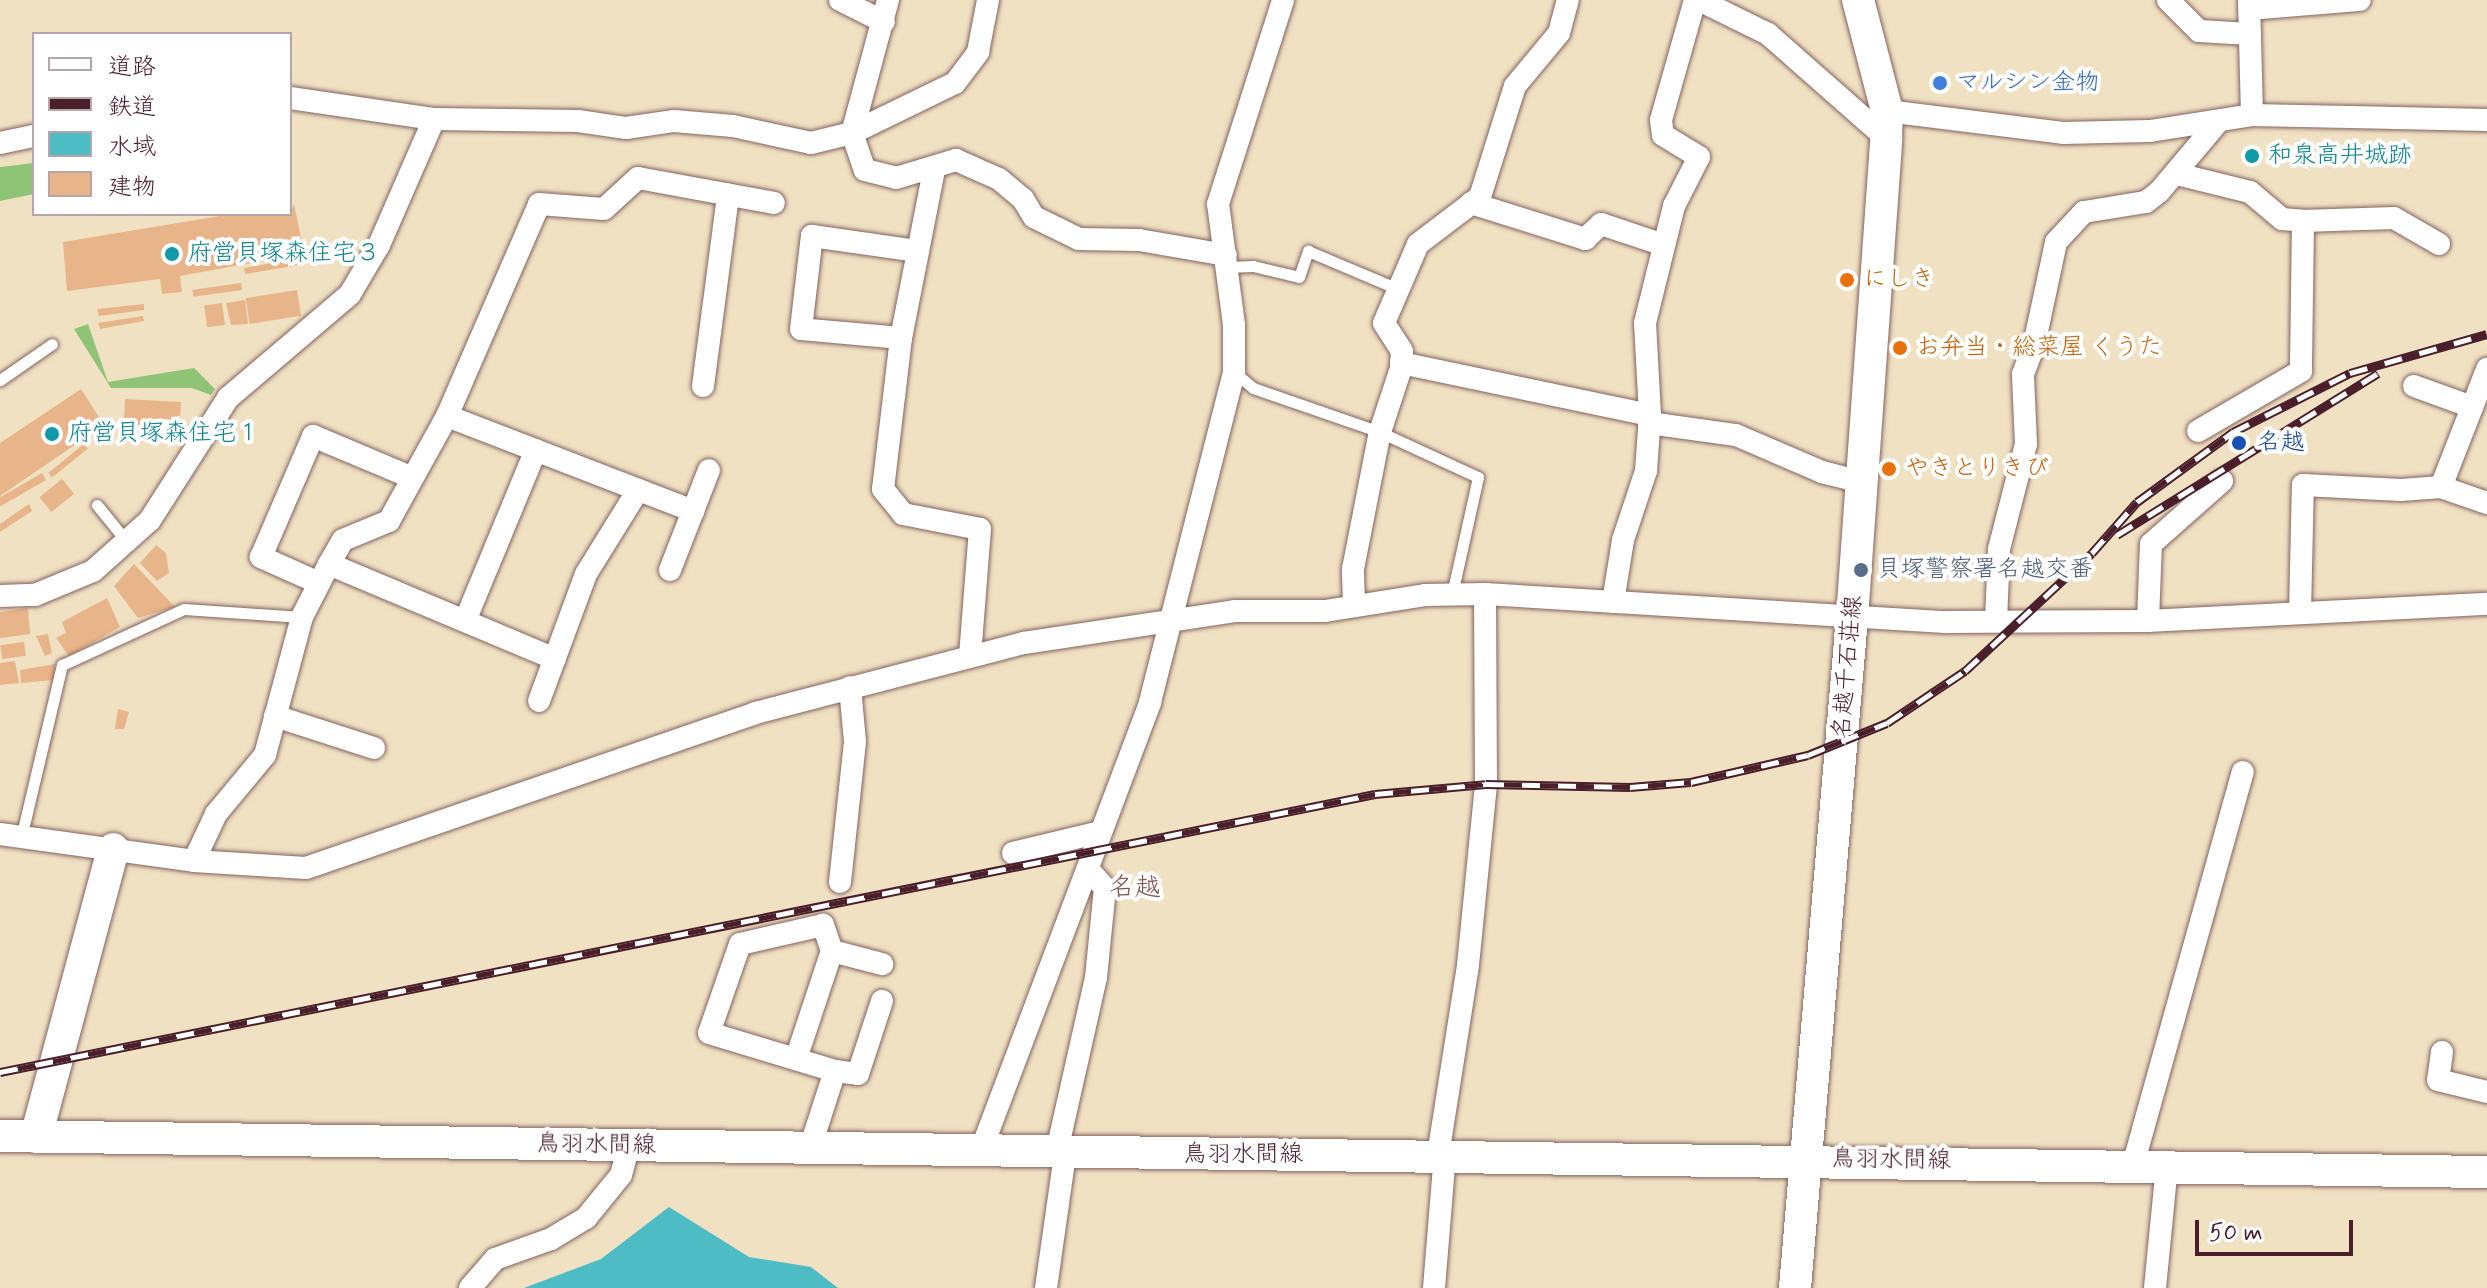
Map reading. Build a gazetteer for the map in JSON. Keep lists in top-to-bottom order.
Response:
{
  "streets": {
    "street": ["名越千石荘線", "鳥羽水間線"]
  },
  "crossings": [
    ["名越千石荘線", "鳥羽水間線"]
  ],
  "districts": ["名越"],
  "places": [
    "マルシン金物",
    "和泉高井城跡",
    "府営貝塚森住宅３",
    "にしき",
    "お弁当・総菜屋 くうた",
    "府営貝塚森住宅１",
    "名越",
    "やきとりきび",
    "貝塚警察署名越交番"
  ],
  "legend": [
    "道路",
    "鉄道",
    "水域",
    "建物"
  ],
  "scale_bar": "50 m"
}
